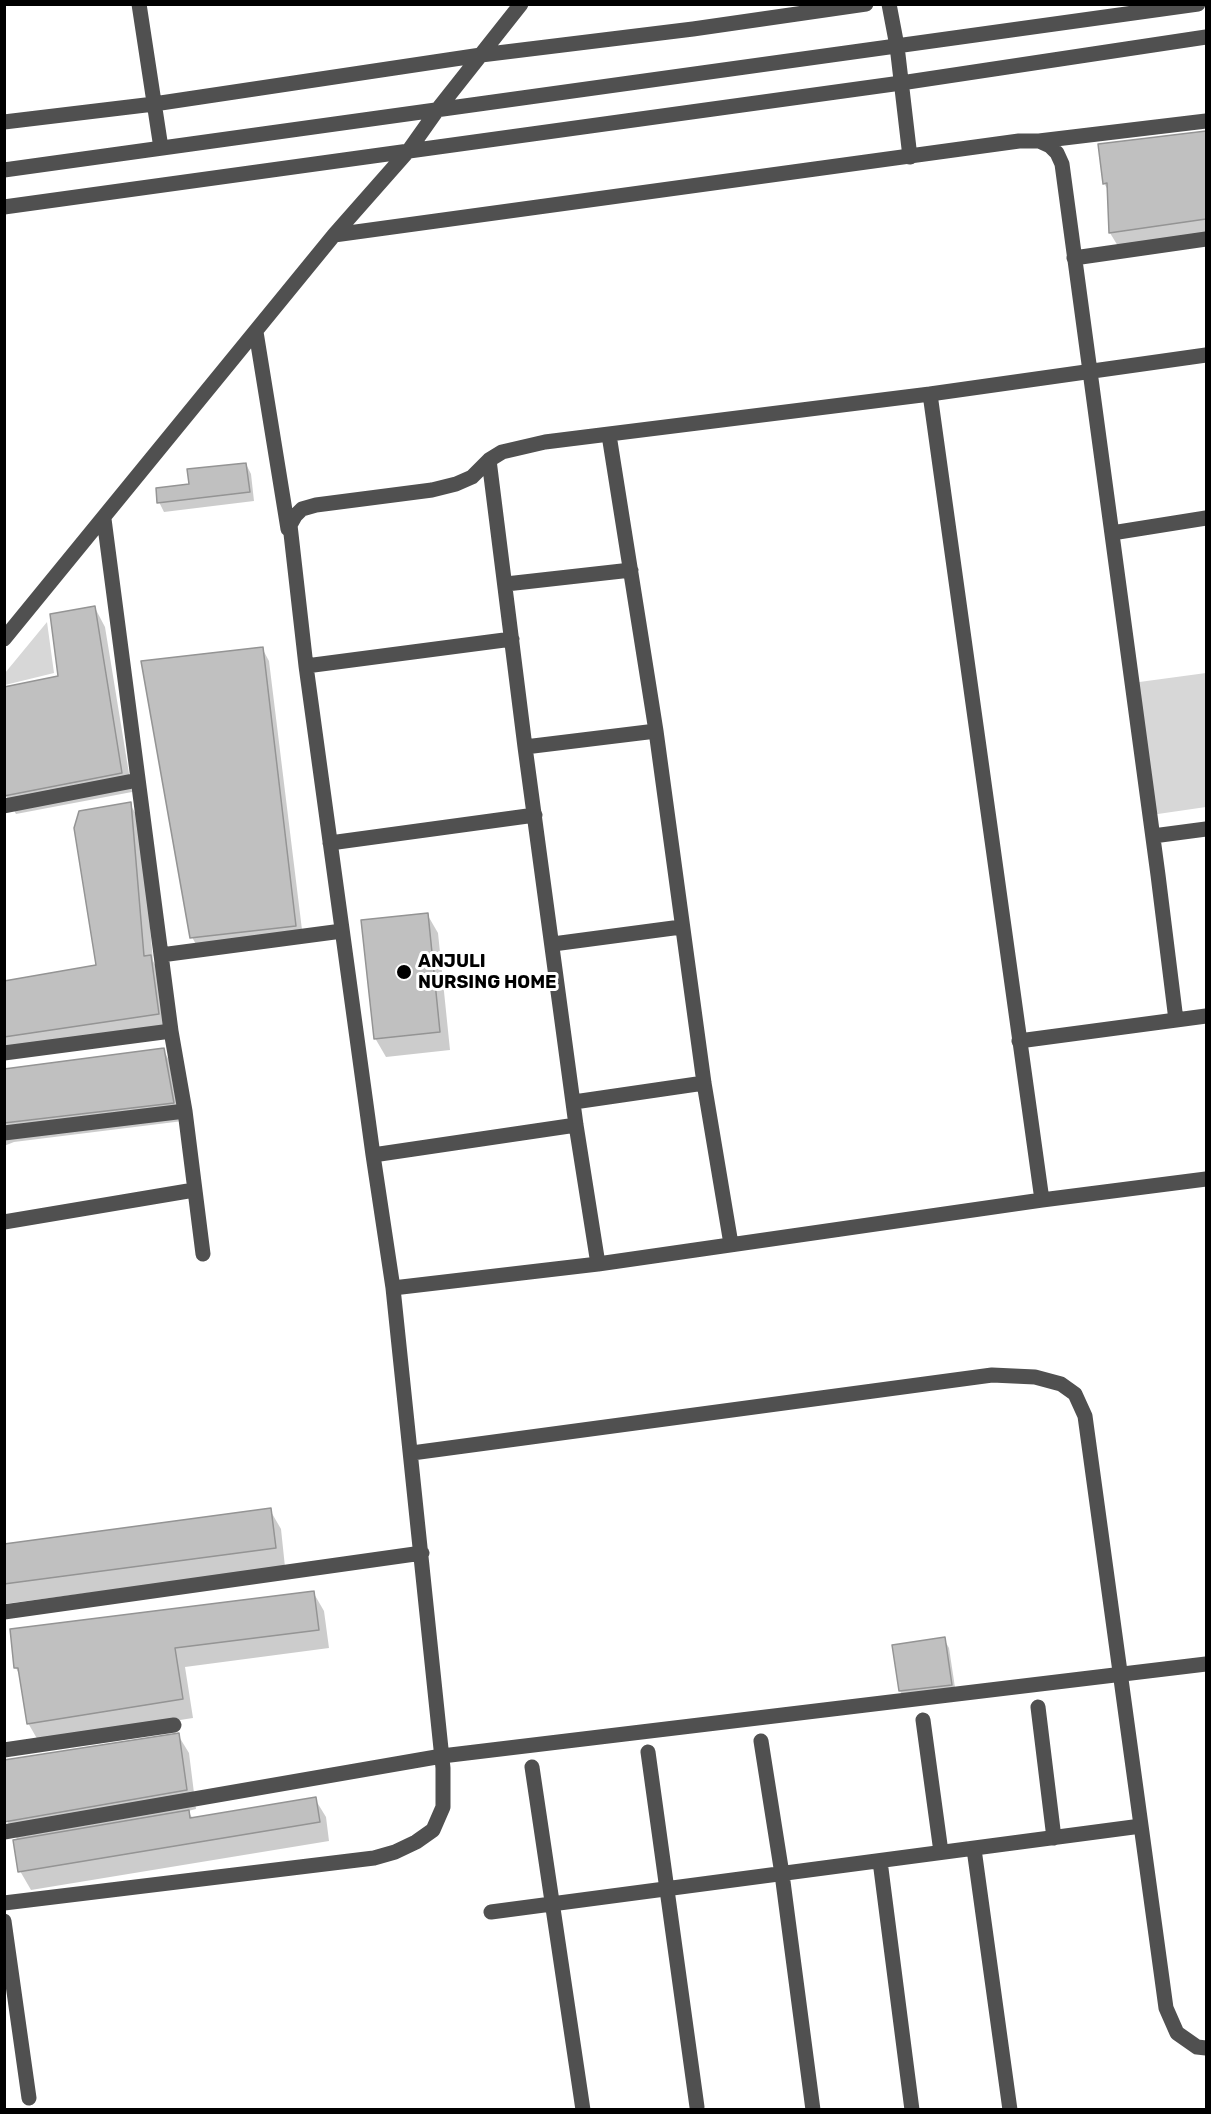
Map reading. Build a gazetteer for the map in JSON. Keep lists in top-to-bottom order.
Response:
{
  "places": ["ANJULI NURSING HOME"]
}
